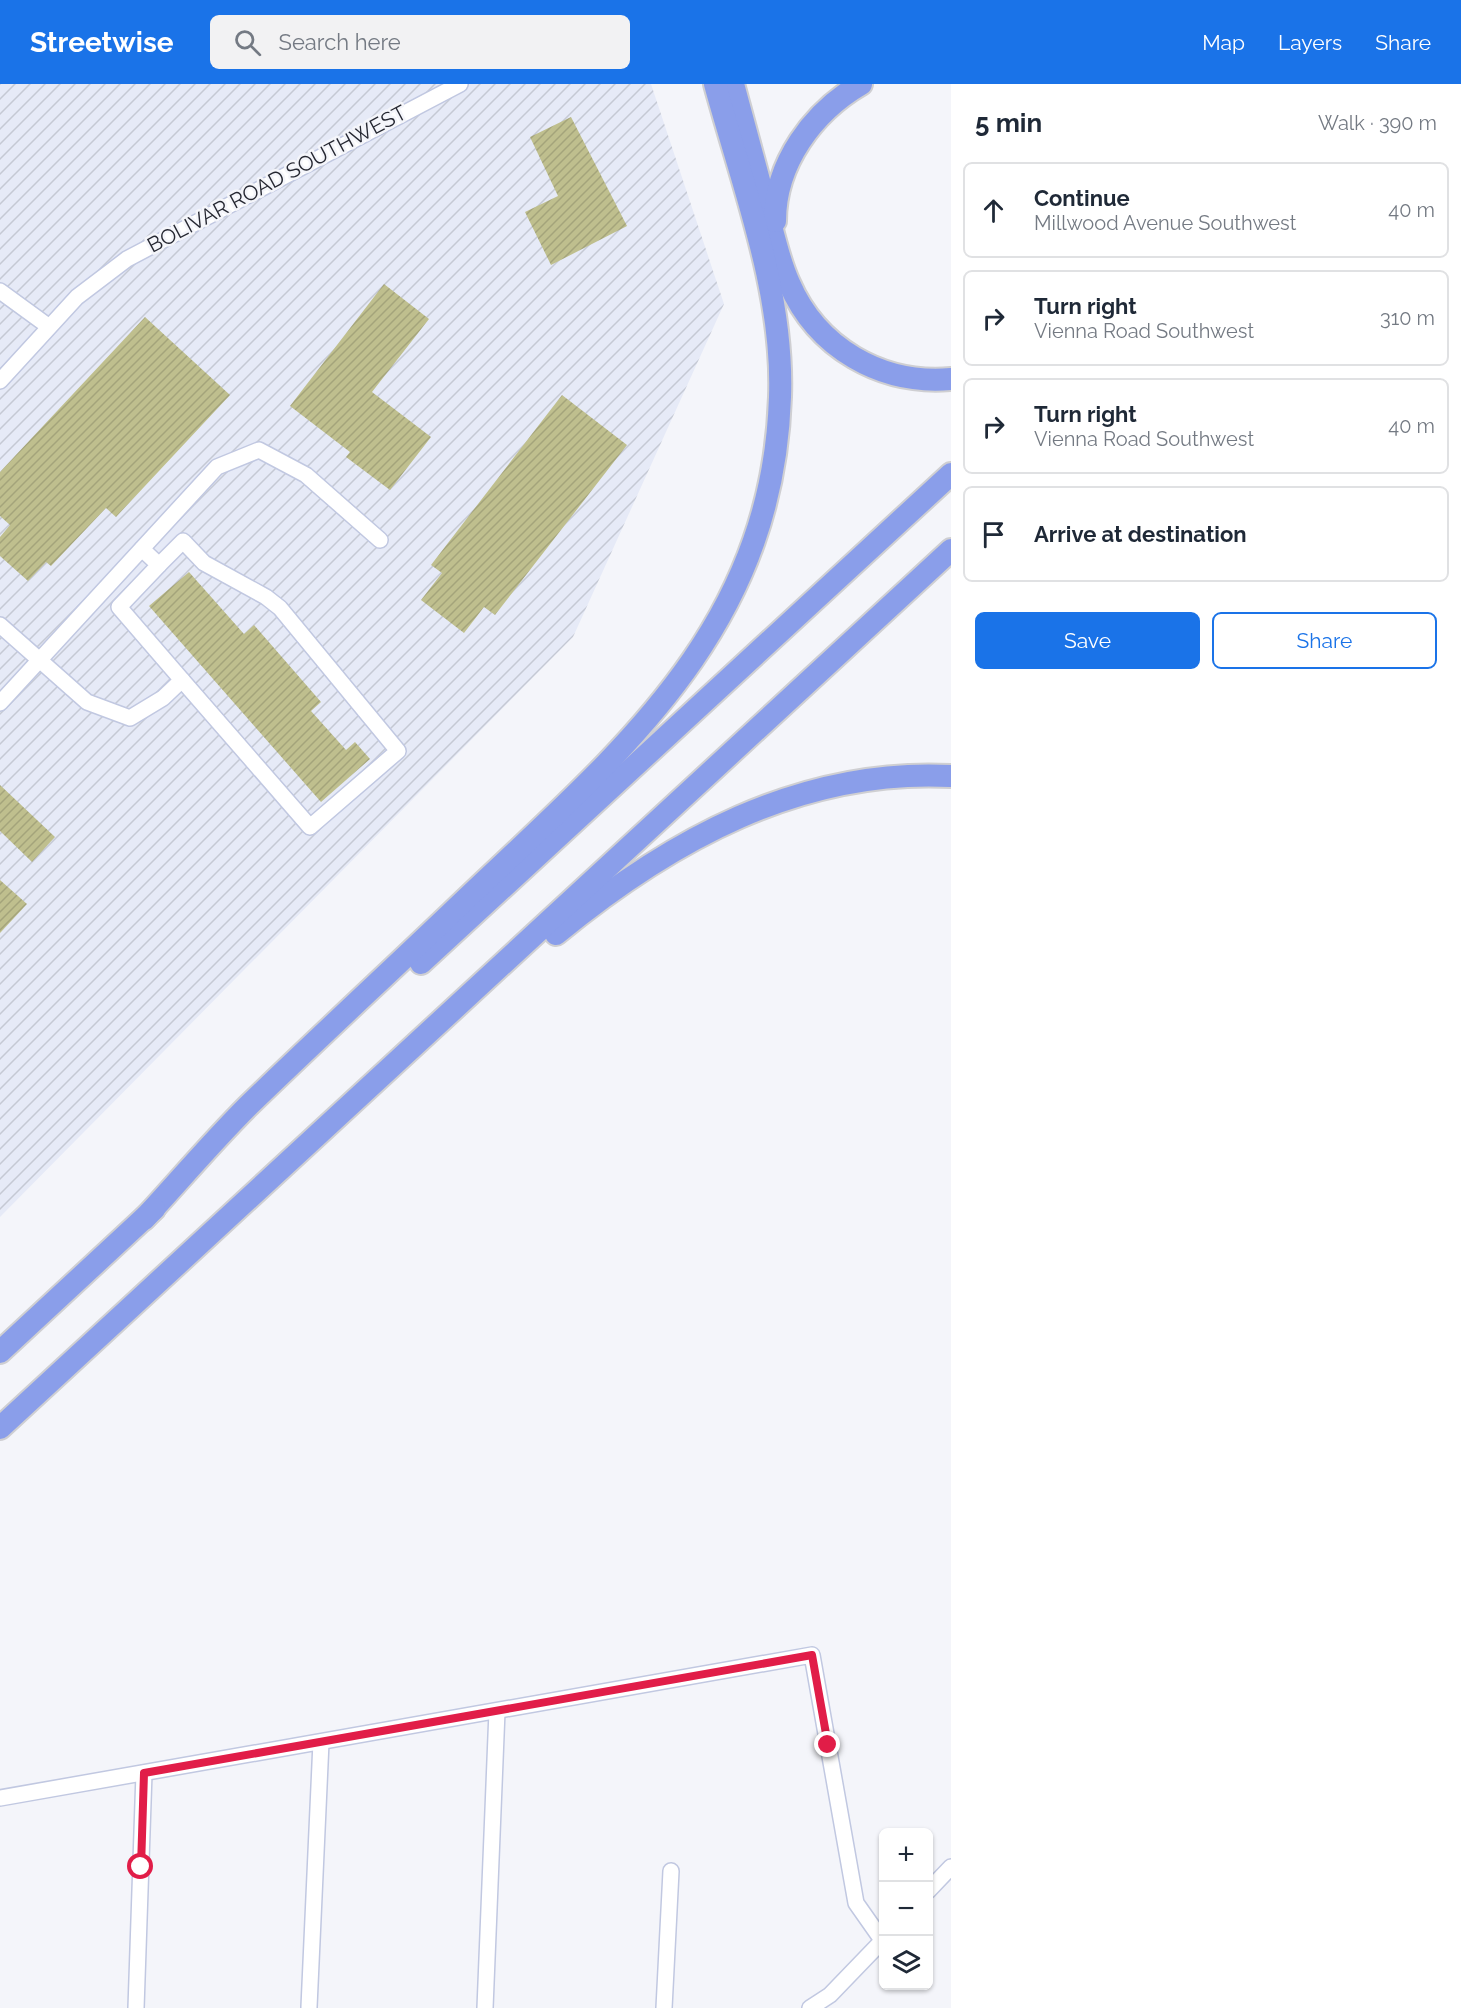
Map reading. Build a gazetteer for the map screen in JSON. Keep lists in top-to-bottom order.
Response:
{
  "streets": {
    "street": ["BOLIVAR ROAD SOUTHWEST"]
  },
  "page": {
    "header": "Streetwise",
    "search": "Search here",
    "nav": ["Map", "Layers", "Share"],
    "heading": ["5 min", "Walk · 390 m"],
    "list": [
      ["Continue", "Millwood Avenue Southwest", "40 m"],
      ["Turn right", "Vienna Road Southwest", "310 m"],
      ["Turn right", "Vienna Road Southwest", "40 m"],
      "Arrive at destination"
    ],
    "buttons": ["Save", "Share"],
    "map_buttons": ["+", "−"]
  }
}
